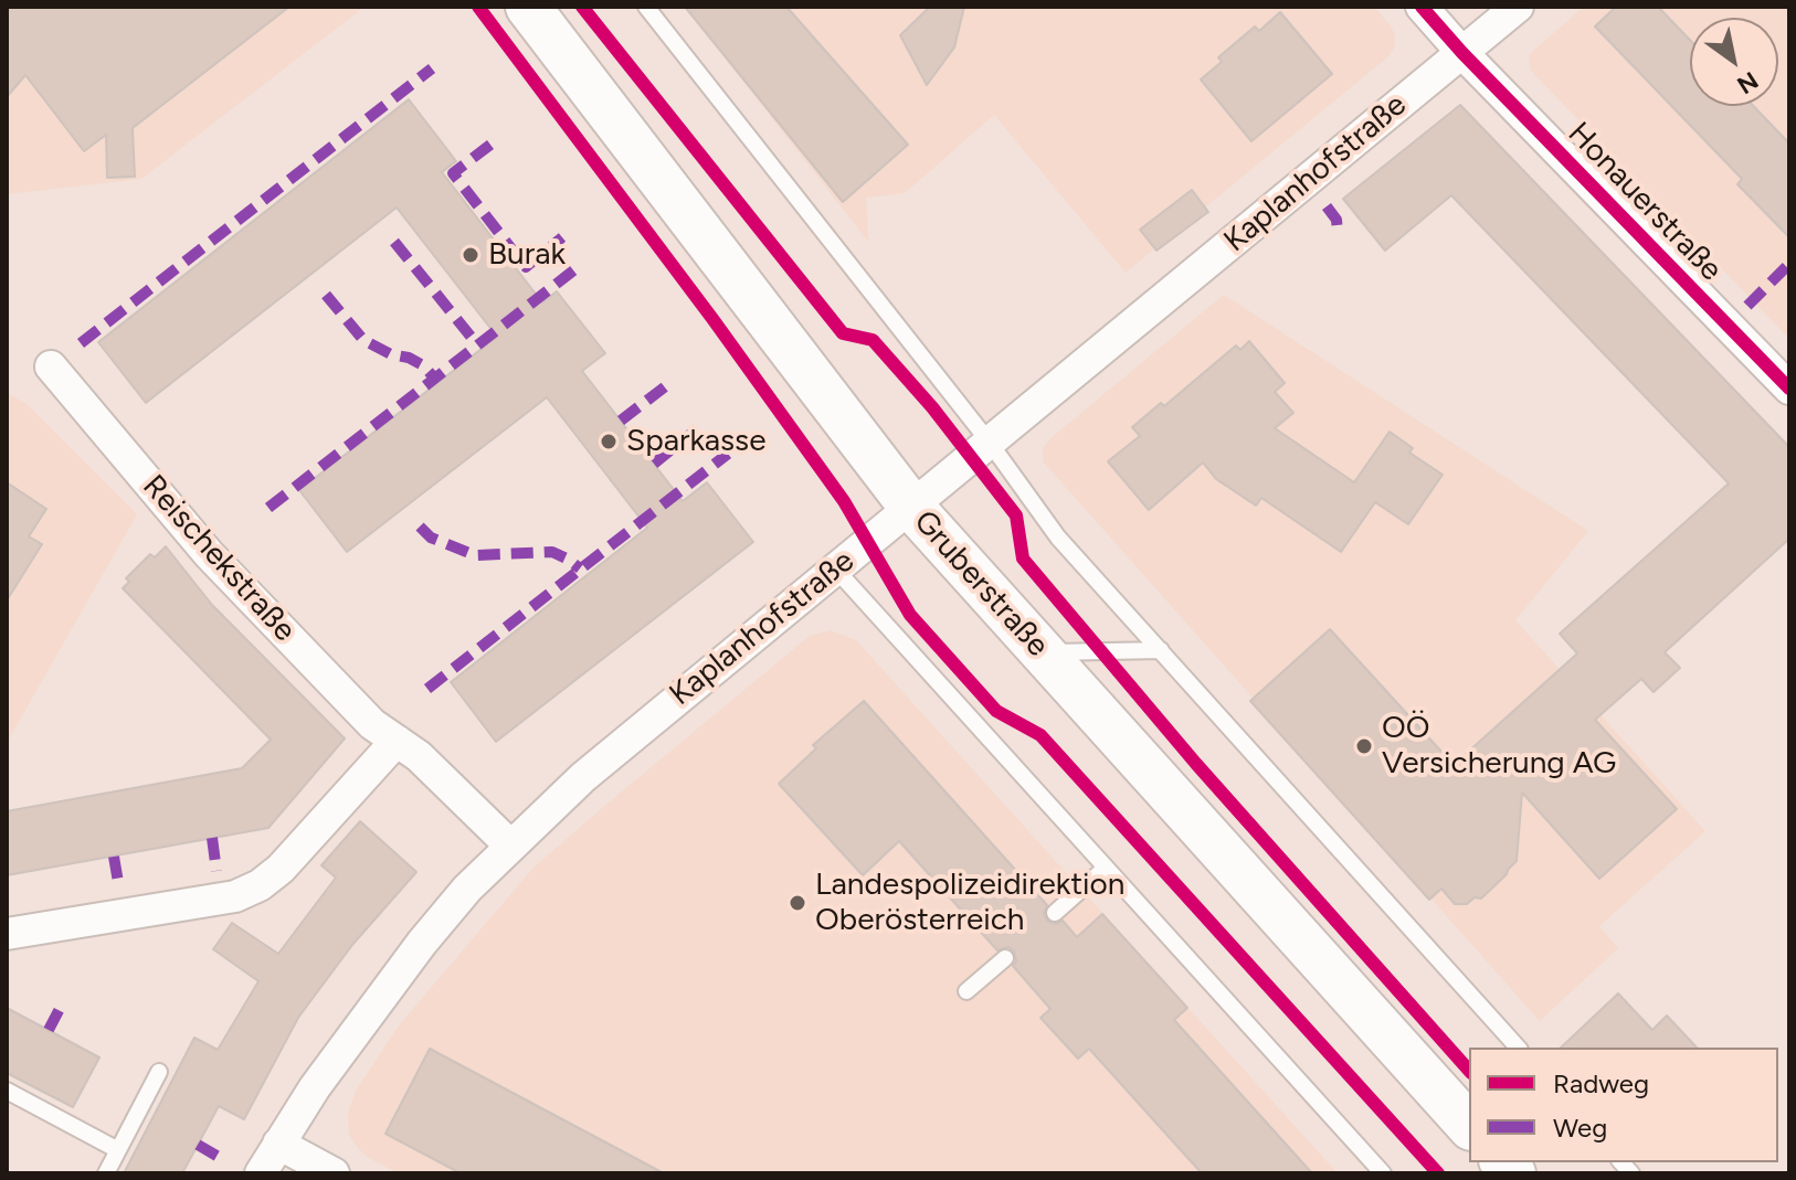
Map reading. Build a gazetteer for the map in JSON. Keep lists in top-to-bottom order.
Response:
{
  "streets": {
    "main road": ["Gruberstraße"],
    "street": ["Kaplanhofstraße", "Honauerstraße", "Reischekstraße"]
  },
  "crossings": [
    ["Kaplanhofstraße", "Honauerstraße"],
    ["Kaplanhofstraße", "Reischekstraße"],
    ["Kaplanhofstraße", "Gruberstraße"]
  ],
  "places": [
    "Burak",
    "Sparkasse",
    "OÖ Versicherung AG",
    "Landespolizeidirektion Oberösterreich"
  ],
  "legend": ["Radweg", "Weg"],
  "north": "bottom right"
}
